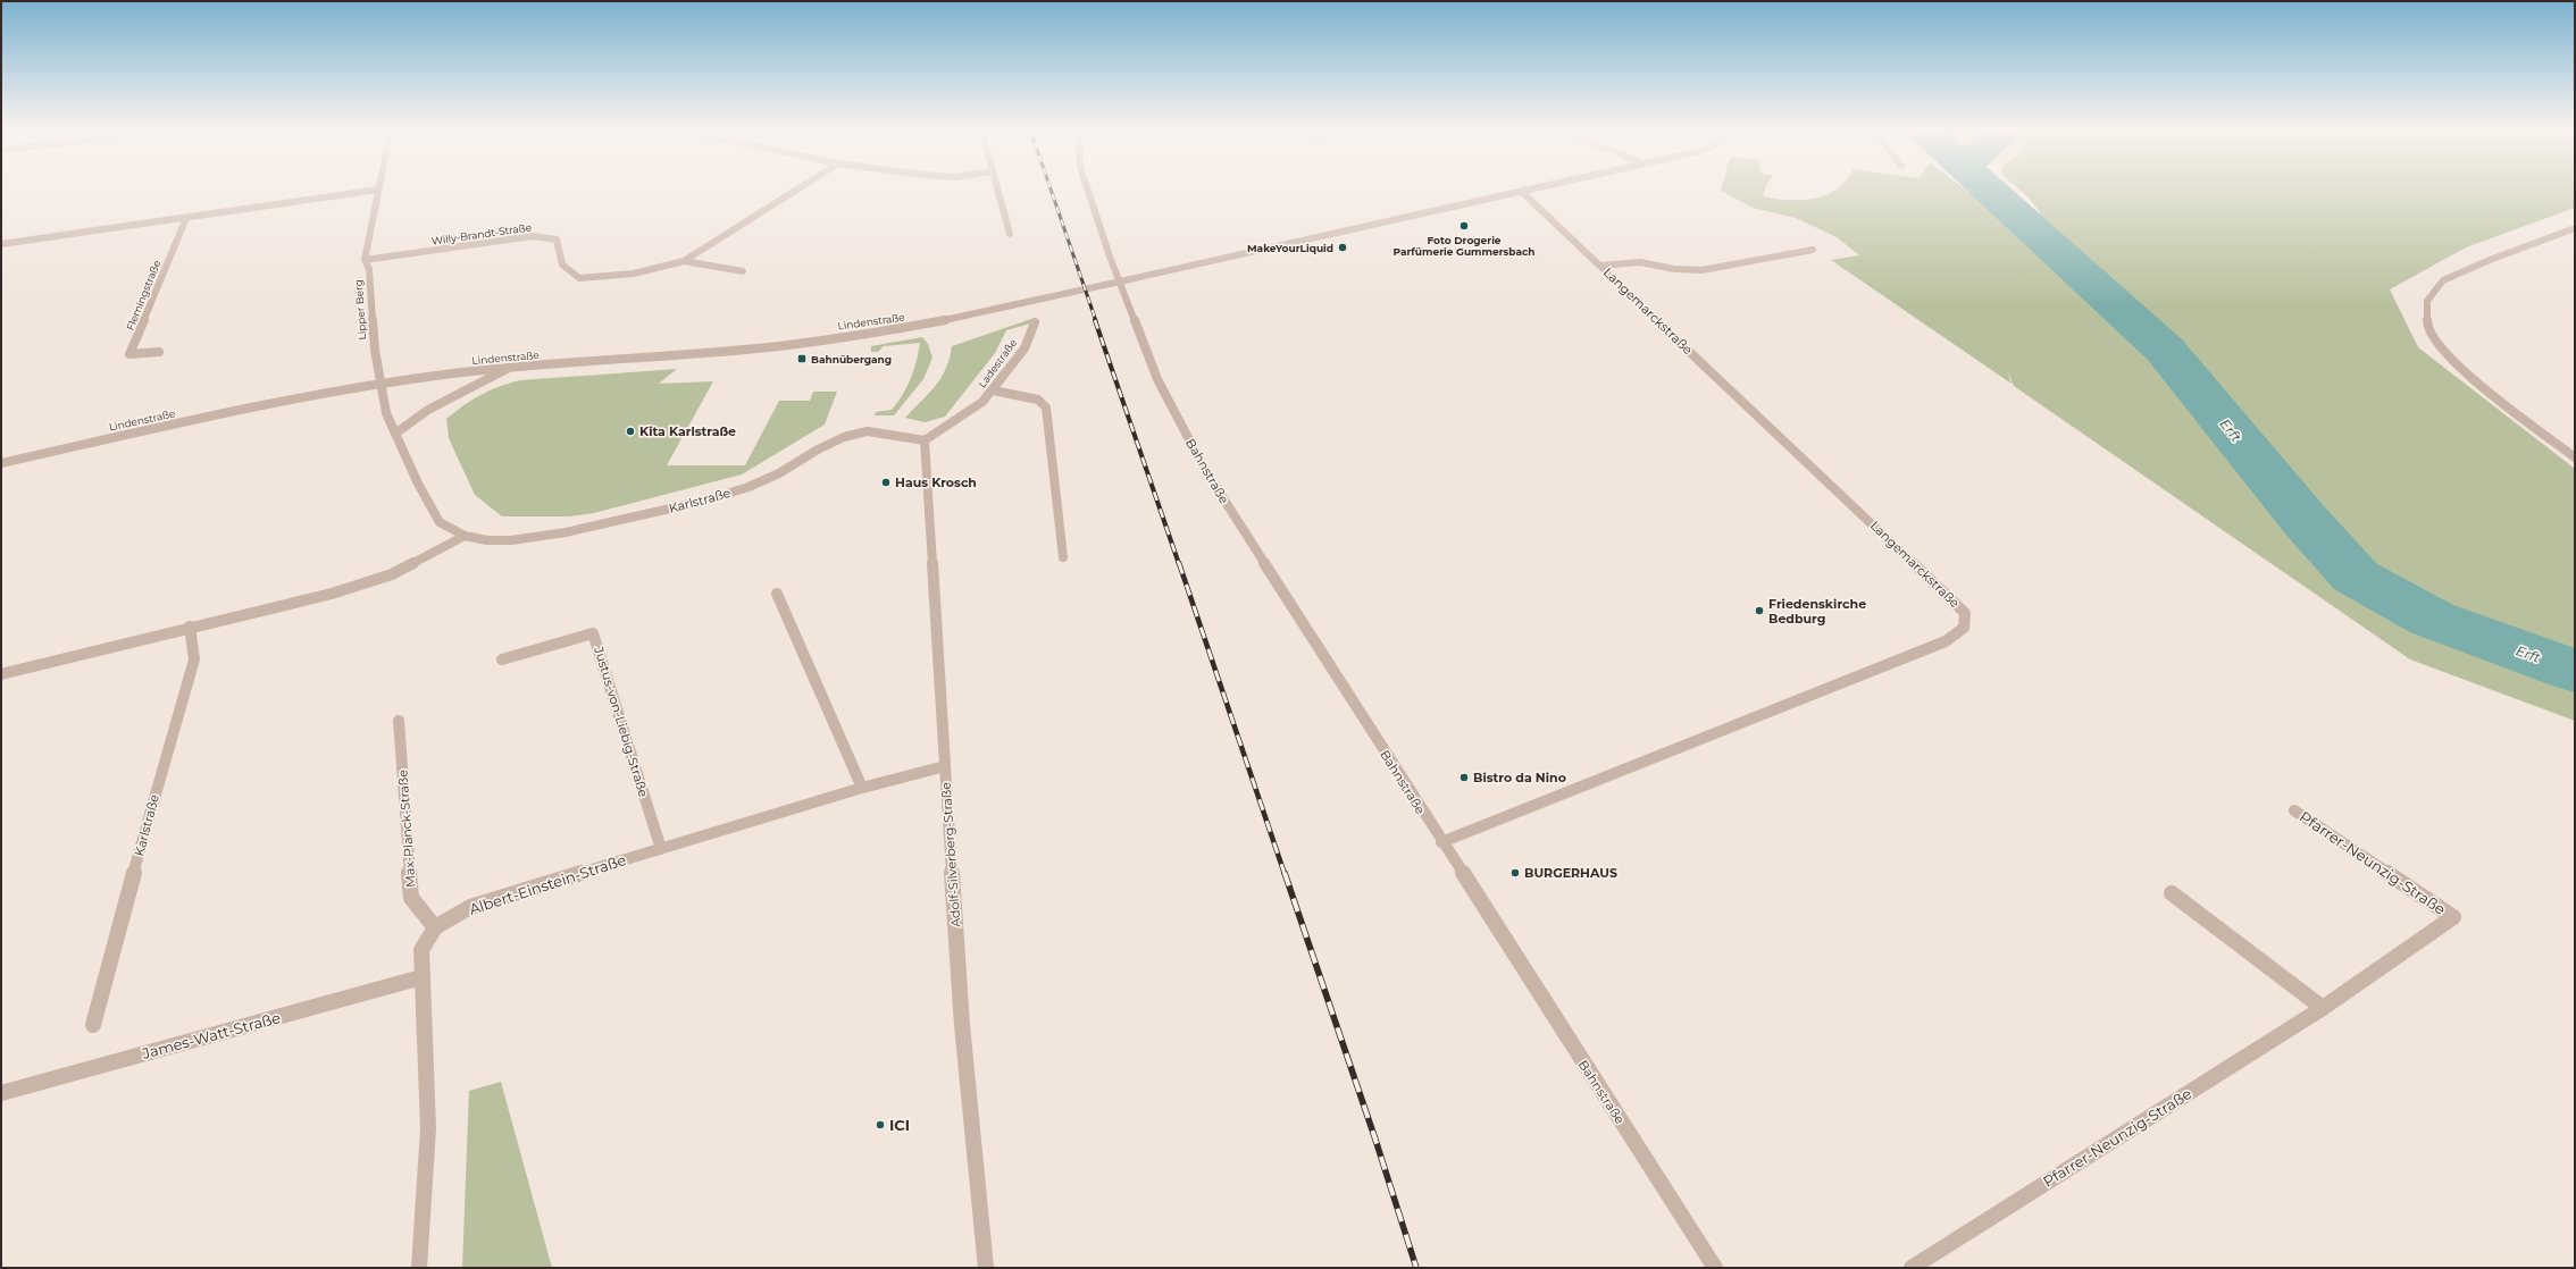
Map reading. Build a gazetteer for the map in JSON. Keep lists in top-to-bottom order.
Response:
{
  "streets": {
    "street": [
      "Willy-Brandt-Straße",
      "Flemingstraße",
      "Lipper Berg",
      "Langemarckstraße",
      "Lindenstraße",
      "Ladestraße",
      "Bahnstraße",
      "Karlstraße",
      "Justus-von-Liebig-Straße",
      "Max-Planck-Straße",
      "Adolf-Silverberg-Straße",
      "Pfarrer-Neunzig-Straße",
      "Albert-Einstein-Straße",
      "James-Watt-Straße"
    ]
  },
  "crossings": [
    ["Willy-Brandt-Straße", "Lipper Berg"],
    ["Lipper Berg", "Lindenstraße"],
    ["Lipper Berg", "Karlstraße"],
    ["Langemarckstraße", "Lindenstraße"],
    ["Langemarckstraße", "Bahnstraße"],
    ["Lindenstraße", "Bahnstraße"],
    ["Lindenstraße", "Karlstraße"],
    ["Ladestraße", "Karlstraße"],
    ["Ladestraße", "Adolf-Silverberg-Straße"],
    ["Karlstraße", "Adolf-Silverberg-Straße"],
    ["Justus-von-Liebig-Straße", "Albert-Einstein-Straße"],
    ["Max-Planck-Straße", "Albert-Einstein-Straße"],
    ["Adolf-Silverberg-Straße", "Albert-Einstein-Straße"],
    ["Albert-Einstein-Straße", "James-Watt-Straße"]
  ],
  "water": ["Erft"],
  "places": {
    "other": [
      "Foto Drogerie Parfümerie Gummersbach",
      "MakeYourLiquid",
      "Kita Karlstraße",
      "Haus Krosch",
      "Friedenskirche Bedburg",
      "Bistro da Nino",
      "BURGERHAUS",
      "ICI"
    ],
    "transit": ["Bahnübergang"]
  }
}
